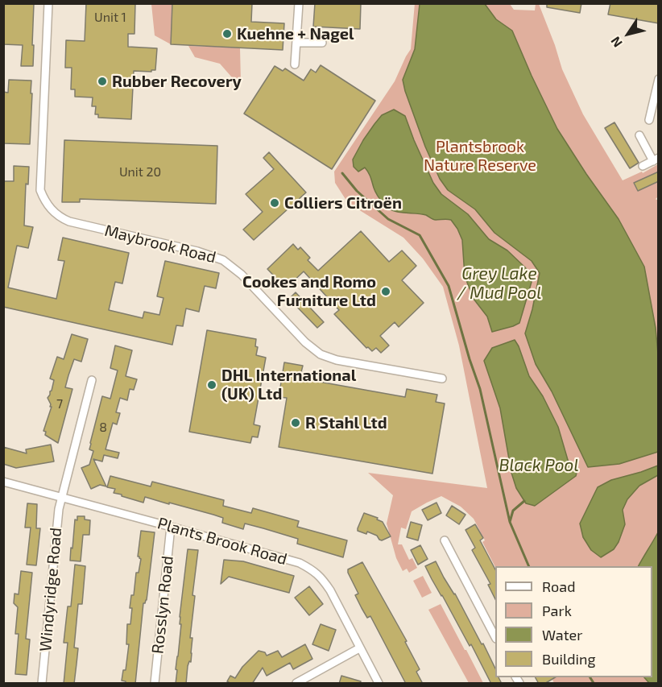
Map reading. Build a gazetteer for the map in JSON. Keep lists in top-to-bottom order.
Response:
{
  "streets": {
    "street": [
      "Maybrook Road",
      "Plants Brook Road",
      "Windyridge Road",
      "Rosslyn Road"
    ]
  },
  "crossings": [
    ["Plants Brook Road", "Windyridge Road"],
    ["Plants Brook Road", "Rosslyn Road"]
  ],
  "water": ["Grey Lake / Mud Pool", "Black Pool"],
  "parks": ["Plantsbrook Nature Reserve"],
  "places": [
    "Kuehne + Nagel",
    "Rubber Recovery",
    "Colliers Citroën",
    "Cookes and Romo Furniture Ltd",
    "DHL International (UK) Ltd",
    "R Stahl Ltd"
  ],
  "house_numbers": [
    "Unit 1",
    "Unit 20",
    "7",
    "8"
  ],
  "legend": [
    "Road",
    "Park",
    "Water",
    "Building"
  ],
  "north": "bottom left"
}
